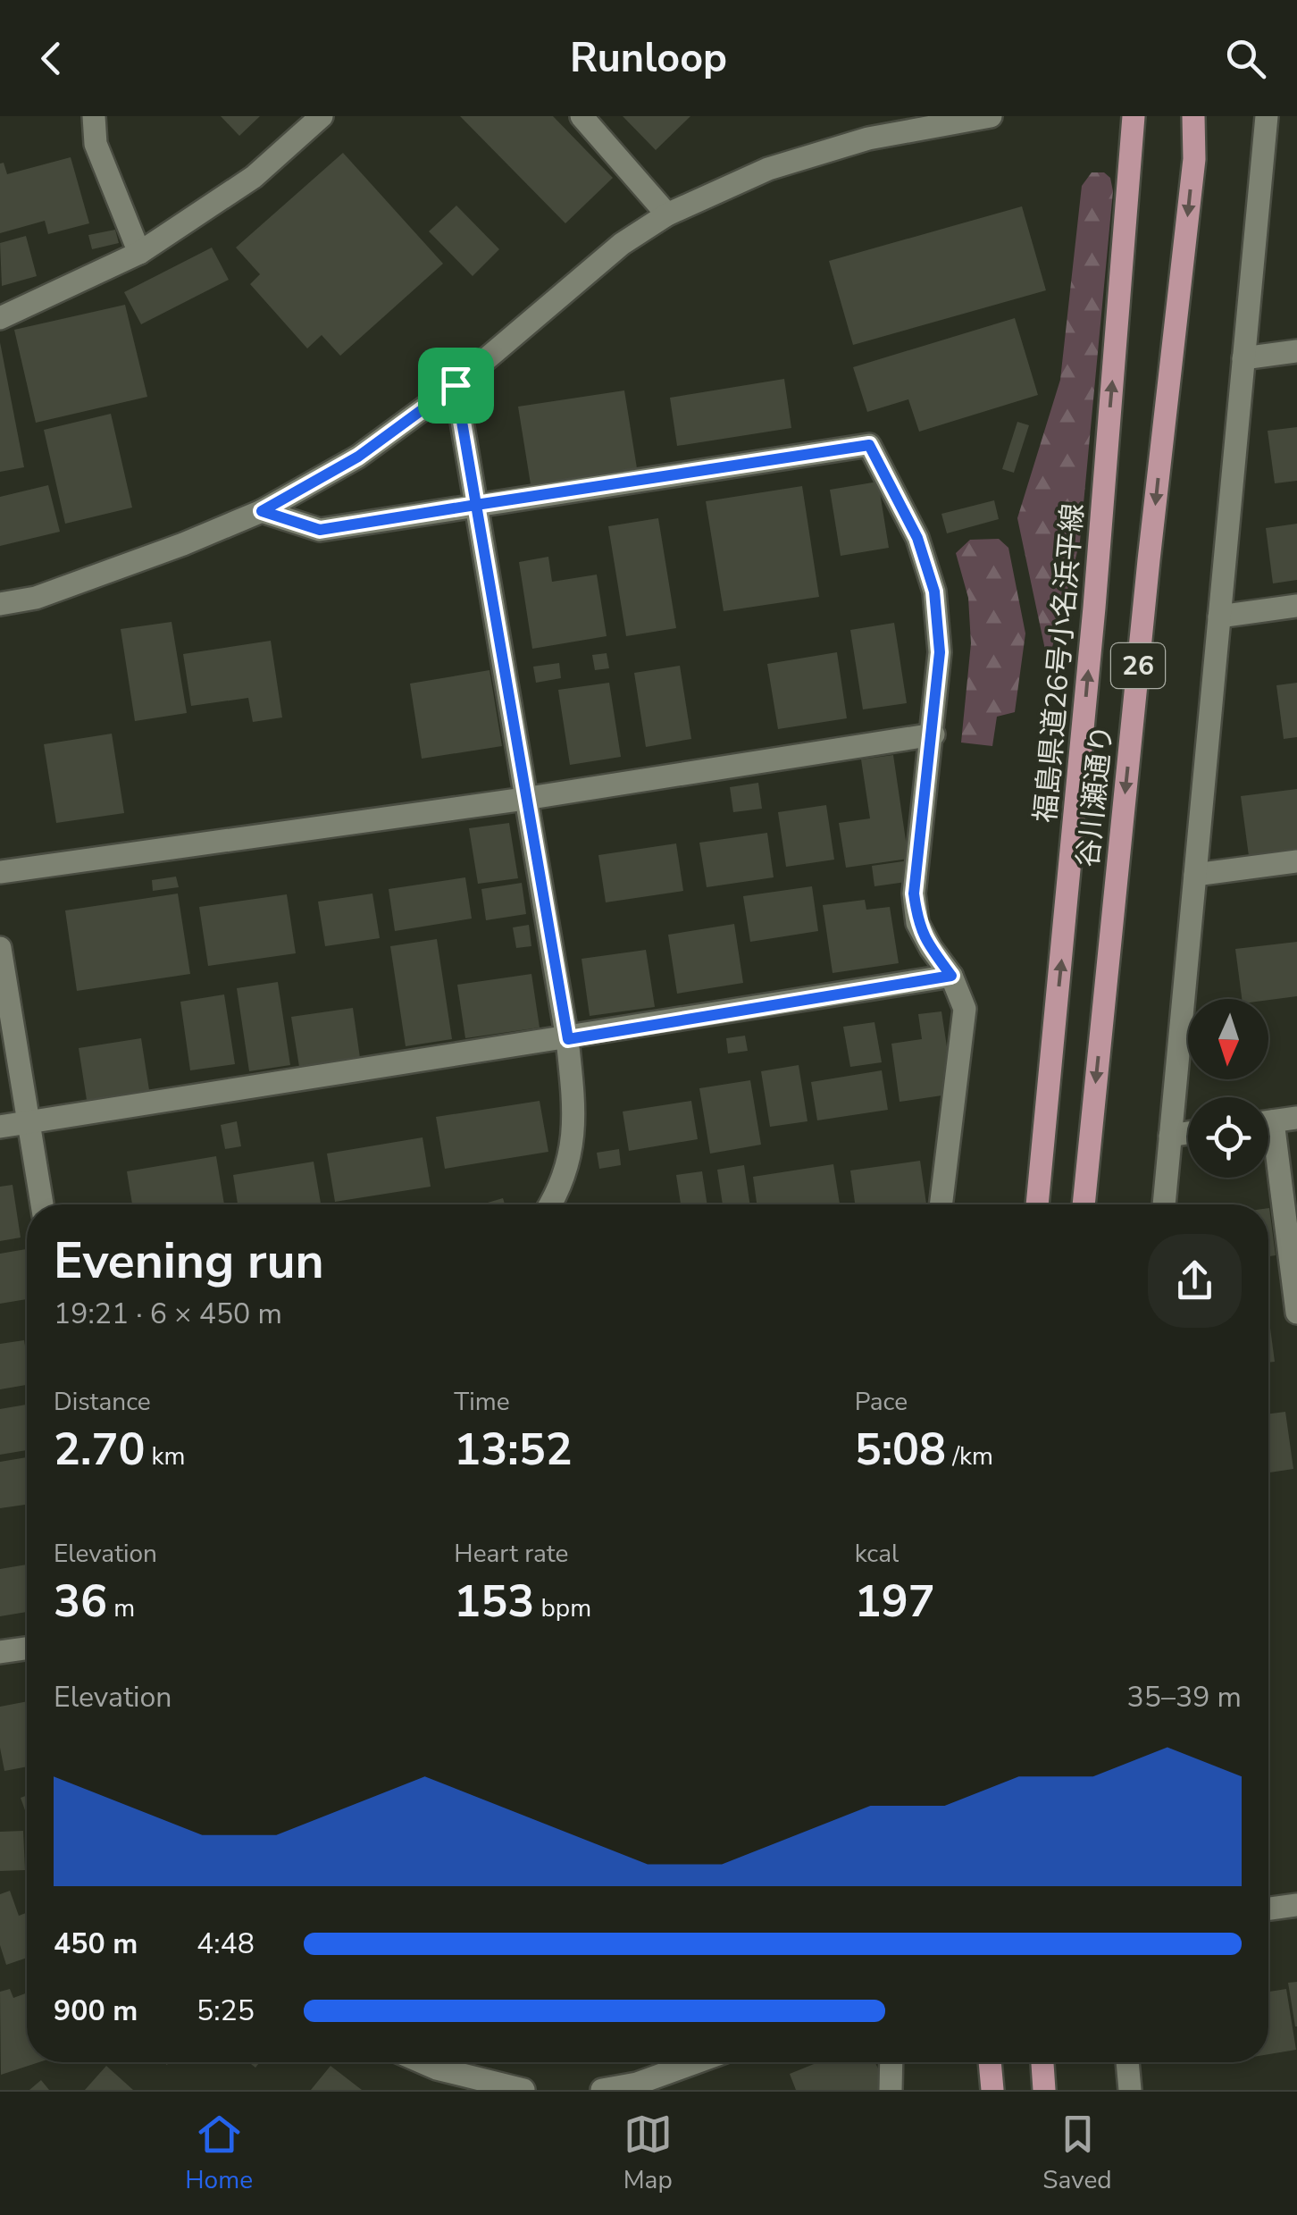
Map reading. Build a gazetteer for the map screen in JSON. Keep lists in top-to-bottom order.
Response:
{
  "streets": {
    "main road": ["福島県道26号小名浜平線", "26", "谷川瀬通り"]
  },
  "one_way": ["福島県道26号小名浜平線", "谷川瀬通り"],
  "north": "bottom",
  "page": {
    "header": "Runloop",
    "heading": ["Evening run", "19:21 · 6 × 450 m"],
    "stats": [
      ["Distance", "2.70 km"],
      ["Time", "13:52"],
      ["Pace", "5:08 /km"],
      ["Elevation", "36 m"],
      ["Heart rate", "153 bpm"],
      ["kcal", "197"]
    ],
    "chart": ["Elevation", "35–39 m"],
    "list": [
      {
        "name": "450 m",
        "note": "4:48"
      },
      {
        "name": "900 m",
        "note": "5:25"
      }
    ],
    "tabs": ["Home", "Map", "Saved"]
  }
}
